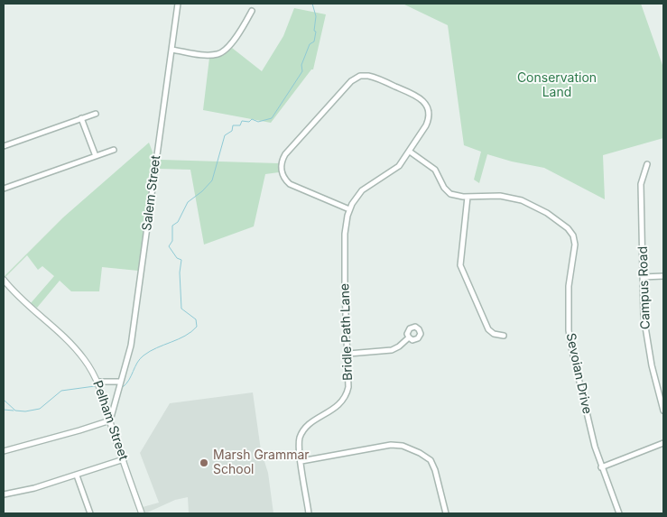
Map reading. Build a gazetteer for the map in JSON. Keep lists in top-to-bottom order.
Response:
{
  "streets": {
    "street": [
      "Salem Street",
      "Campus Road",
      "Bridle Path Lane",
      "Sevoian Drive",
      "Pelham Street"
    ]
  },
  "crossings": [
    ["Salem Street", "Pelham Street"],
    ["Bridle Path Lane", "Sevoian Drive"]
  ],
  "parks": ["Conservation Land"],
  "places": ["Marsh Grammar School"]
}
